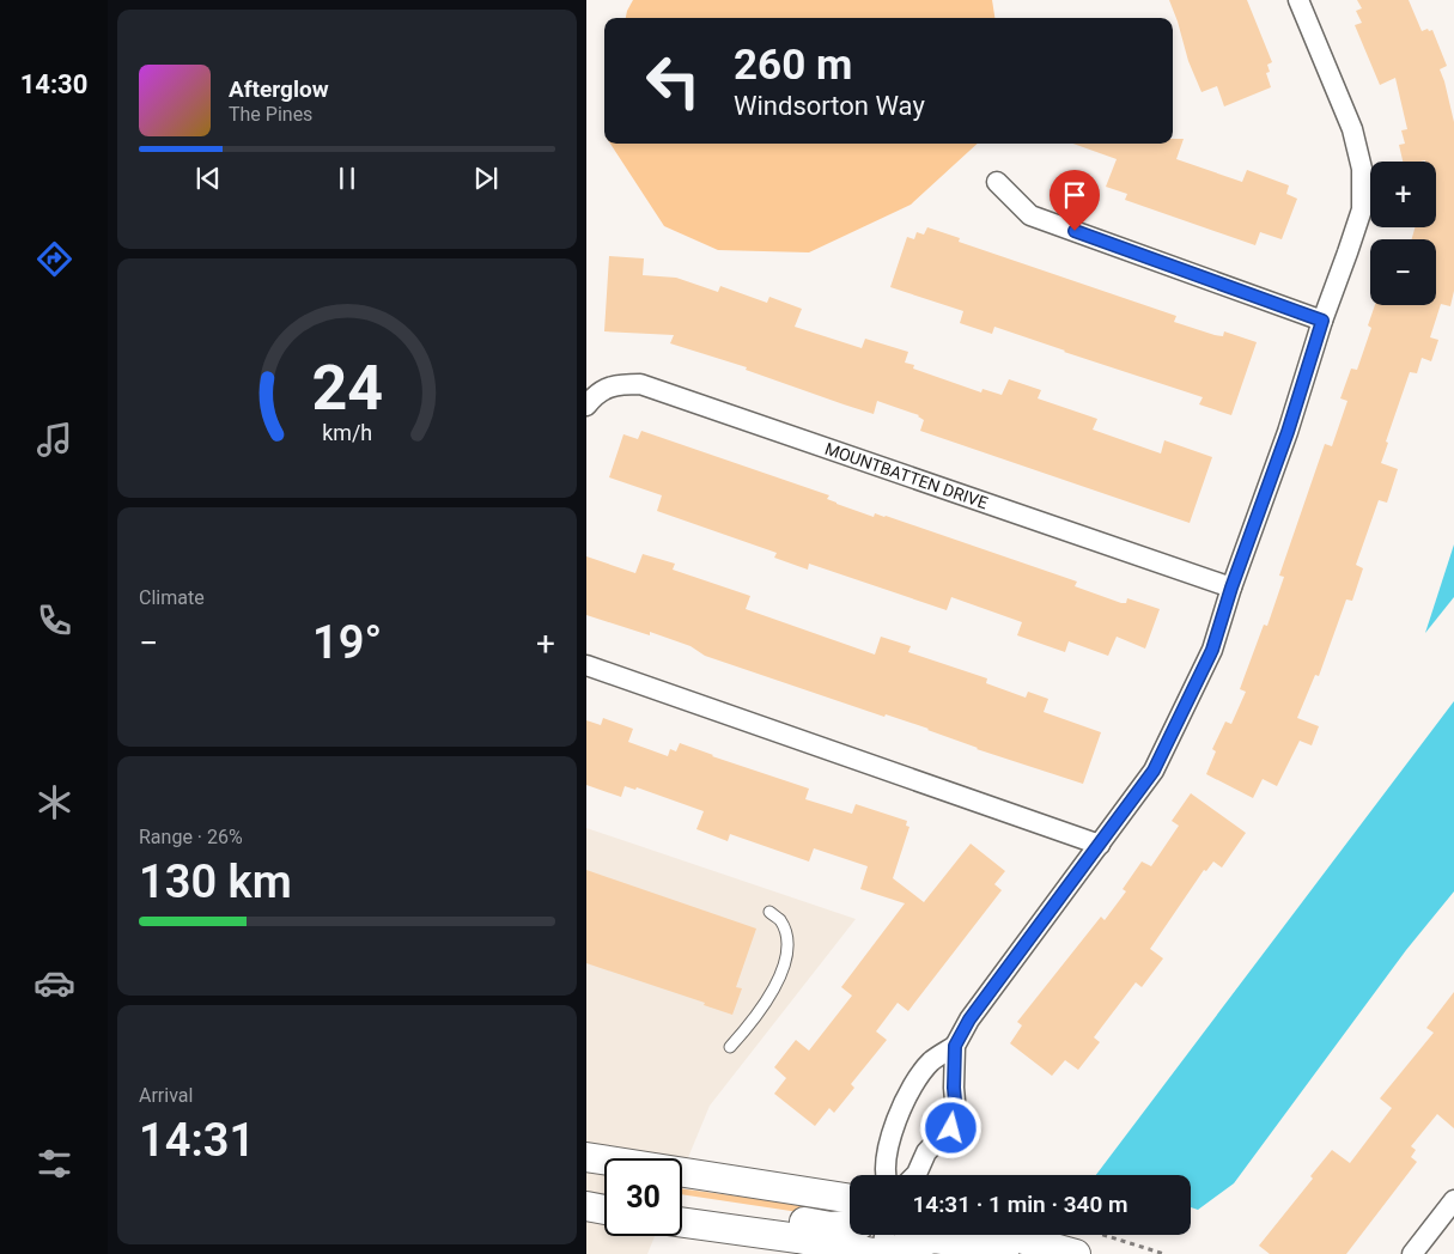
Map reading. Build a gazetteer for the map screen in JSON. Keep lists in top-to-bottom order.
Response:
{
  "streets": {
    "street": ["MOUNTBATTEN DRIVE"]
  },
  "page": {
    "tabs": "14:30",
    "turn": ["260 m", "Windsorton Way"],
    "song": ["Afterglow", "The Pines"],
    "map_buttons": ["+", "−"],
    "tile": [
      "Climate",
      ["Range · 26%", "130 km"],
      ["Arrival", "14:31"]
    ],
    "heat": ["−", "19°", "+"],
    "limit": "30",
    "trip": "14:31 · 1 min · 340 m",
    "gauge": ["24", "km/h"]
  }
}
